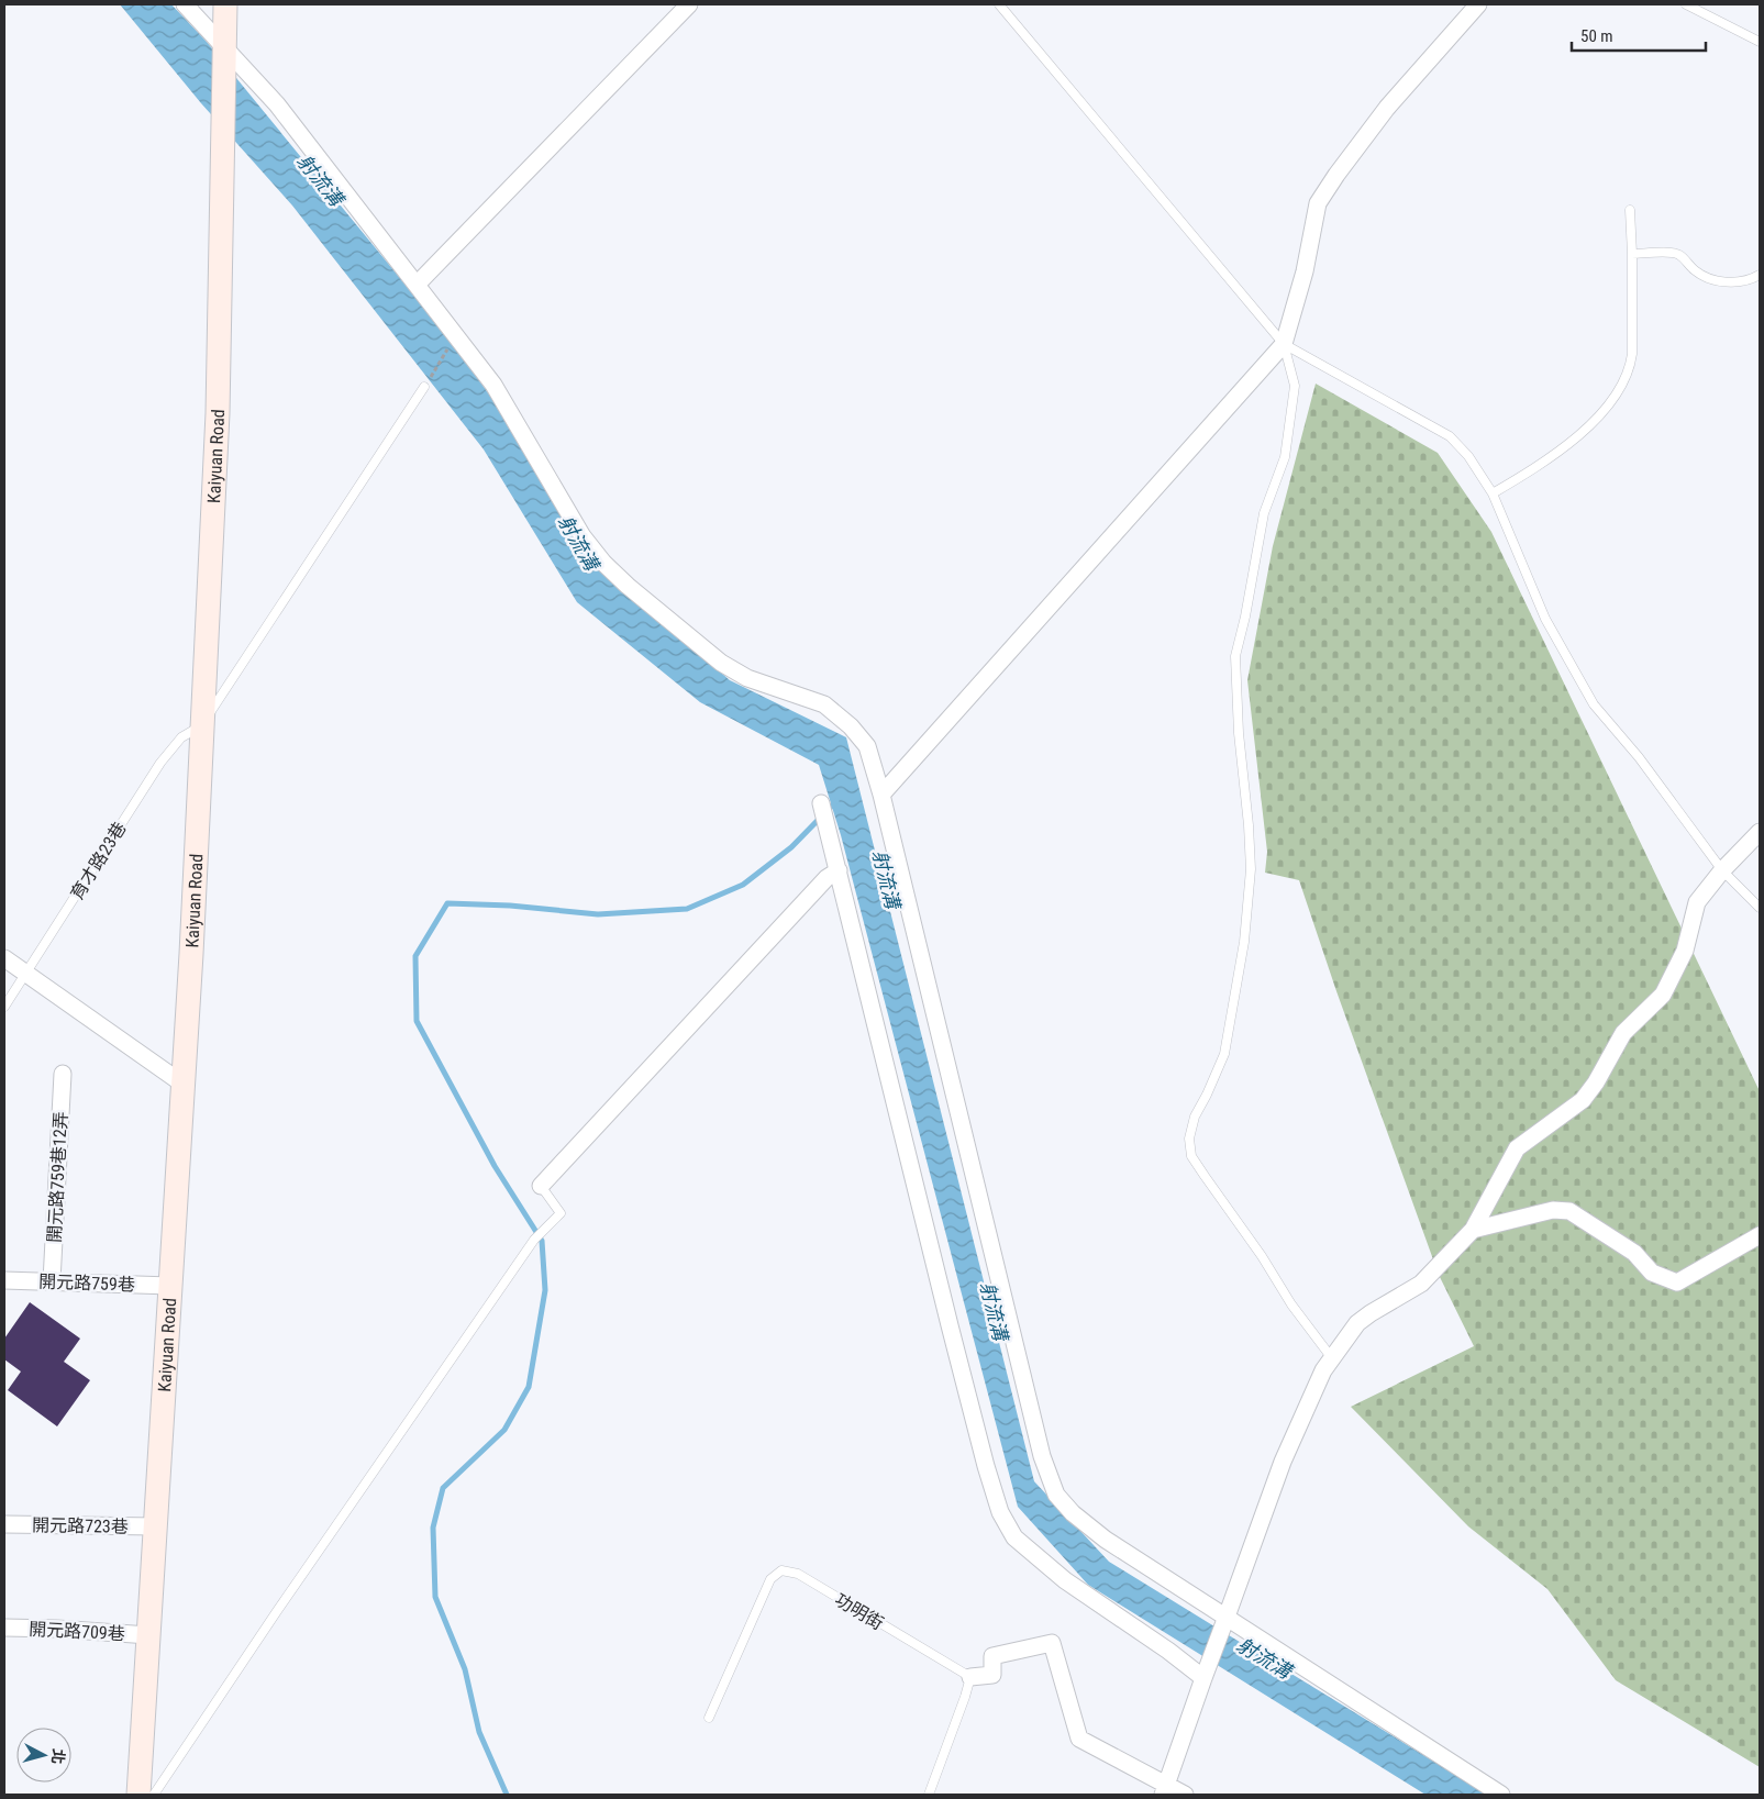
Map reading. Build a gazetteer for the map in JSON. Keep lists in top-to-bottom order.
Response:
{
  "streets": {
    "main road": ["Kaiyuan Road"],
    "street": [
      "開元路759巷12弄",
      "開元路759巷",
      "開元路723巷",
      "開元路709巷"
    ],
    "lane": ["育才路23巷", "功明街"]
  },
  "crossings": [
    ["Kaiyuan Road", "育才路23巷"],
    ["Kaiyuan Road", "開元路759巷"],
    ["Kaiyuan Road", "開元路723巷"],
    ["Kaiyuan Road", "開元路709巷"],
    ["開元路759巷12弄", "開元路759巷"]
  ],
  "water": ["射流溝"],
  "scale_bar": "50 m",
  "north": "right"
}
